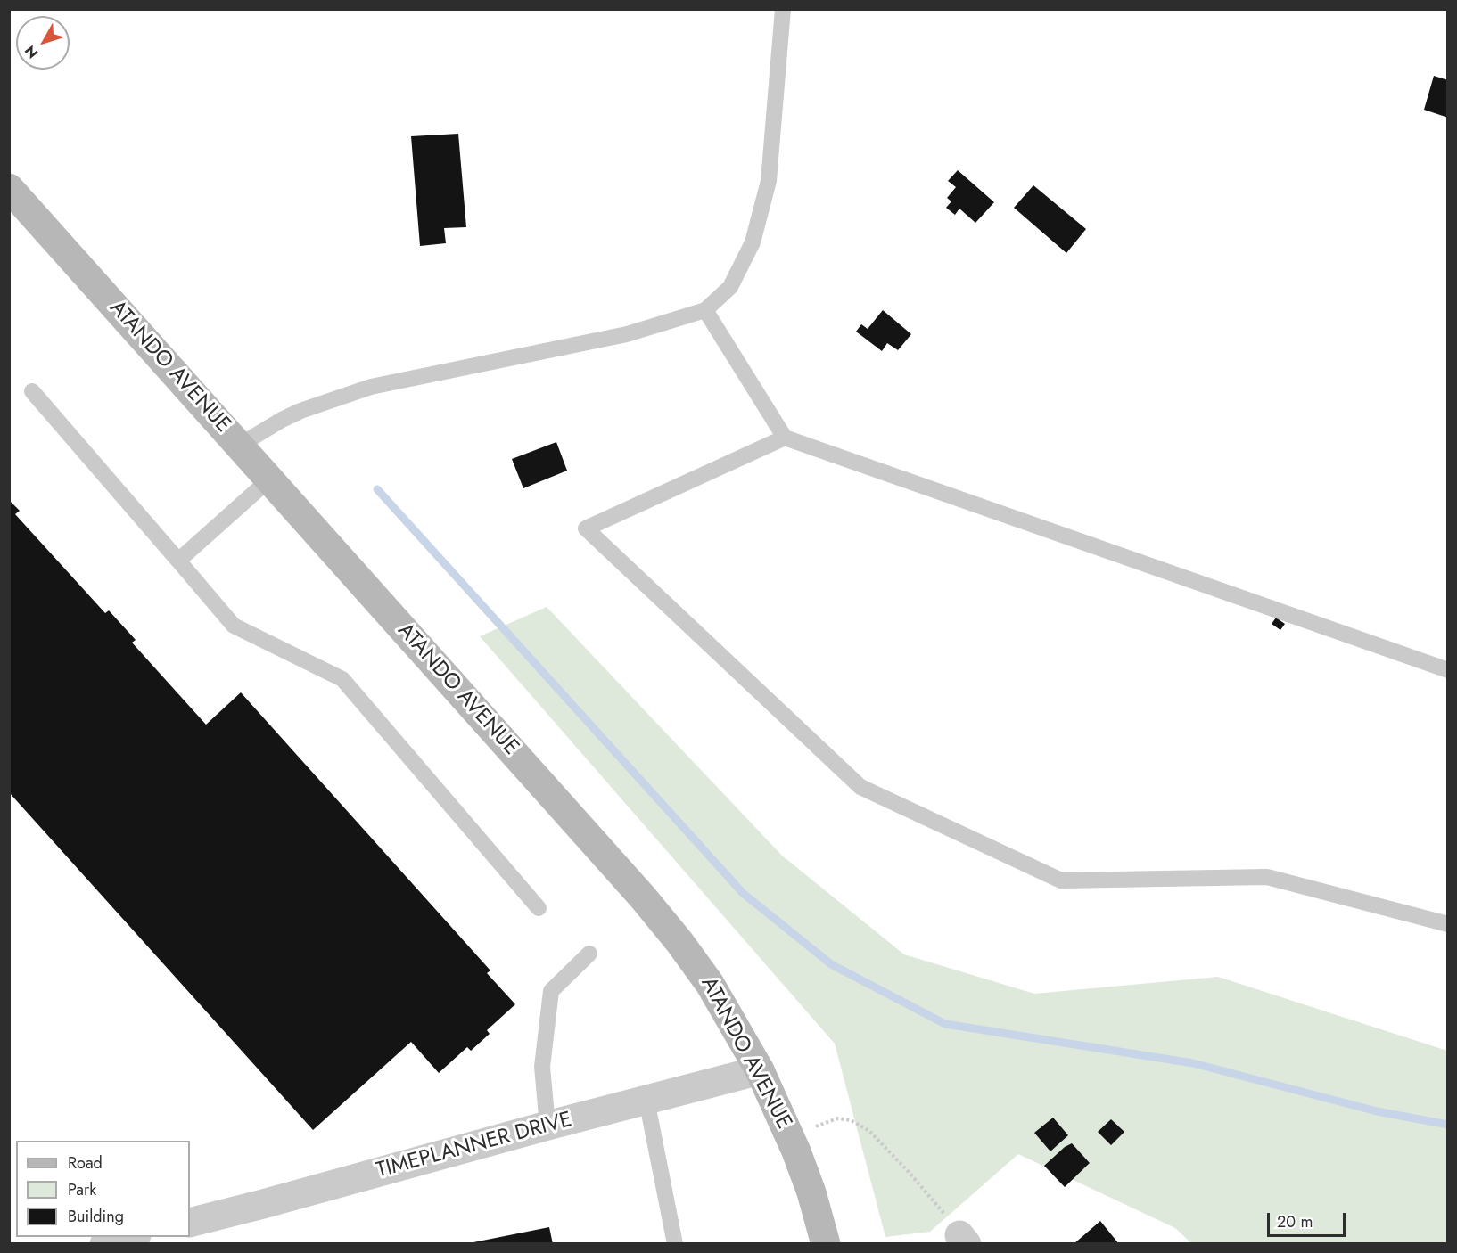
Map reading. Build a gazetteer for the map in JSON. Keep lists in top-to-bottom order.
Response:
{
  "streets": {
    "main road": ["ATANDO AVENUE"],
    "street": ["TIMEPLANNER DRIVE"]
  },
  "crossings": [
    ["ATANDO AVENUE", "TIMEPLANNER DRIVE"]
  ],
  "legend": ["Road", "Park", "Building"],
  "scale_bar": "20 m",
  "north": "bottom left"
}
